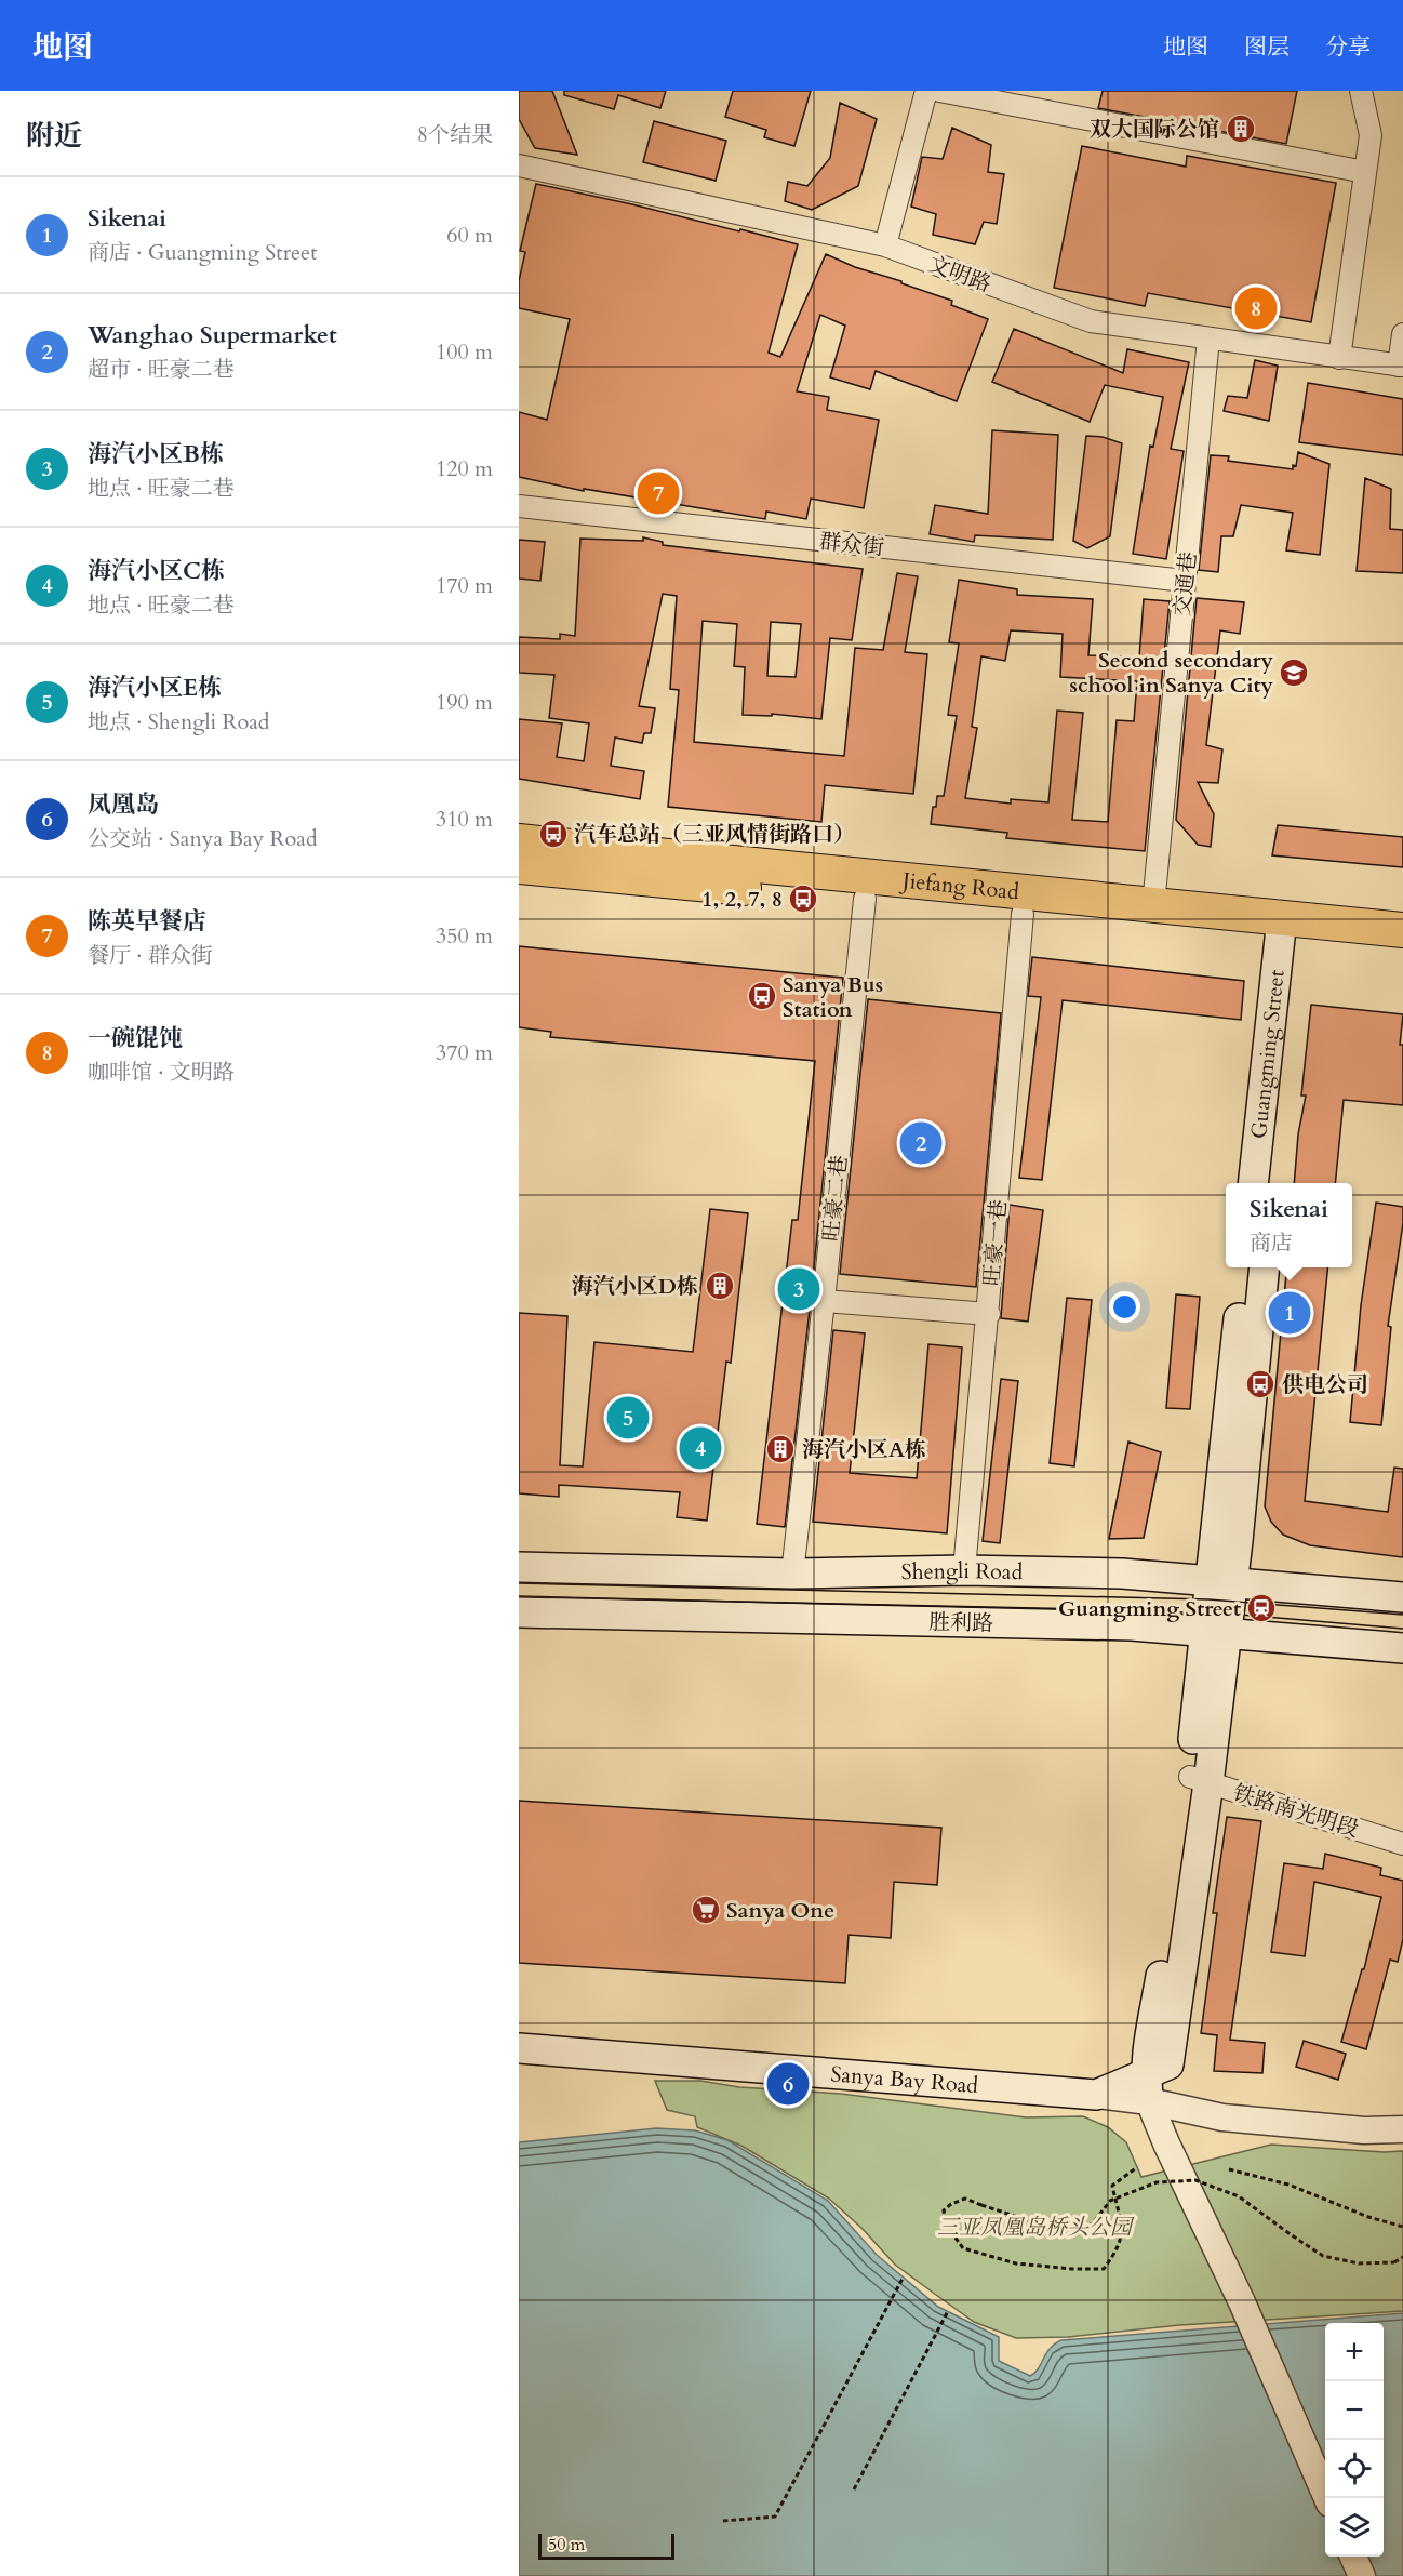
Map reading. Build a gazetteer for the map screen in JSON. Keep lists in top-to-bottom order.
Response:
{
  "streets": {
    "main road": [
      "Jiefang Road",
      "Guangming Street",
      "Shengli Road",
      "胜利路",
      "Sanya Bay Road"
    ],
    "street": [
      "文明路",
      "群众街",
      "交通巷",
      "旺豪二巷",
      "旺豪一巷",
      "铁路南光明段"
    ]
  },
  "crossings": [
    ["文明路", "交通巷"],
    ["群众街", "交通巷"],
    ["交通巷", "Jiefang Road"],
    ["Jiefang Road", "Guangming Street"],
    ["Jiefang Road", "旺豪二巷"],
    ["Jiefang Road", "旺豪一巷"],
    ["旺豪二巷", "Shengli Road"],
    ["旺豪一巷", "Shengli Road"]
  ],
  "parks": ["三亚凤凰岛桥头公园"],
  "places": {
    "building": ["双大国际公馆", "海汽小区D栋", "海汽小区A栋"],
    "school or university": ["Second secondary school in Sanya City"],
    "bus stop": [
      "汽车总站（三亚风情街路口）",
      "1, 2, 7, 8",
      "Sanya Bus Station",
      "供电公司"
    ],
    "station": ["Guangming Street"],
    "supermarket": ["Sanya One"]
  },
  "scale_bar": "50 m",
  "page": {
    "header": "地图",
    "nav": ["地图", "图层", "分享"],
    "heading": ["附近", "8个结果"],
    "list": [
      {
        "mark": "1",
        "name": "Sikenai",
        "note": "商店 · Guangming Street",
        "value": "60 m"
      },
      {
        "mark": "2",
        "name": "Wanghao Supermarket",
        "note": "超市 · 旺豪二巷",
        "value": "100 m"
      },
      {
        "mark": "3",
        "name": "海汽小区B栋",
        "note": "地点 · 旺豪二巷",
        "value": "120 m"
      },
      {
        "mark": "4",
        "name": "海汽小区C栋",
        "note": "地点 · 旺豪二巷",
        "value": "170 m"
      },
      {
        "mark": "5",
        "name": "海汽小区E栋",
        "note": "地点 · Shengli Road",
        "value": "190 m"
      },
      {
        "mark": "6",
        "name": "凤凰岛",
        "note": "公交站 · Sanya Bay Road",
        "value": "310 m"
      },
      {
        "mark": "7",
        "name": "陈英早餐店",
        "note": "餐厅 · 群众街",
        "value": "350 m"
      },
      {
        "mark": "8",
        "name": "一碗馄饨",
        "note": "咖啡馆 · 文明路",
        "value": "370 m"
      }
    ],
    "pins": [
      "8",
      "7",
      "2",
      "3",
      "1",
      "5",
      "4",
      "6"
    ],
    "popup": ["Sikenai", "商店"],
    "map_buttons": ["+", "−"],
    "scale": "50 m"
  }
}
